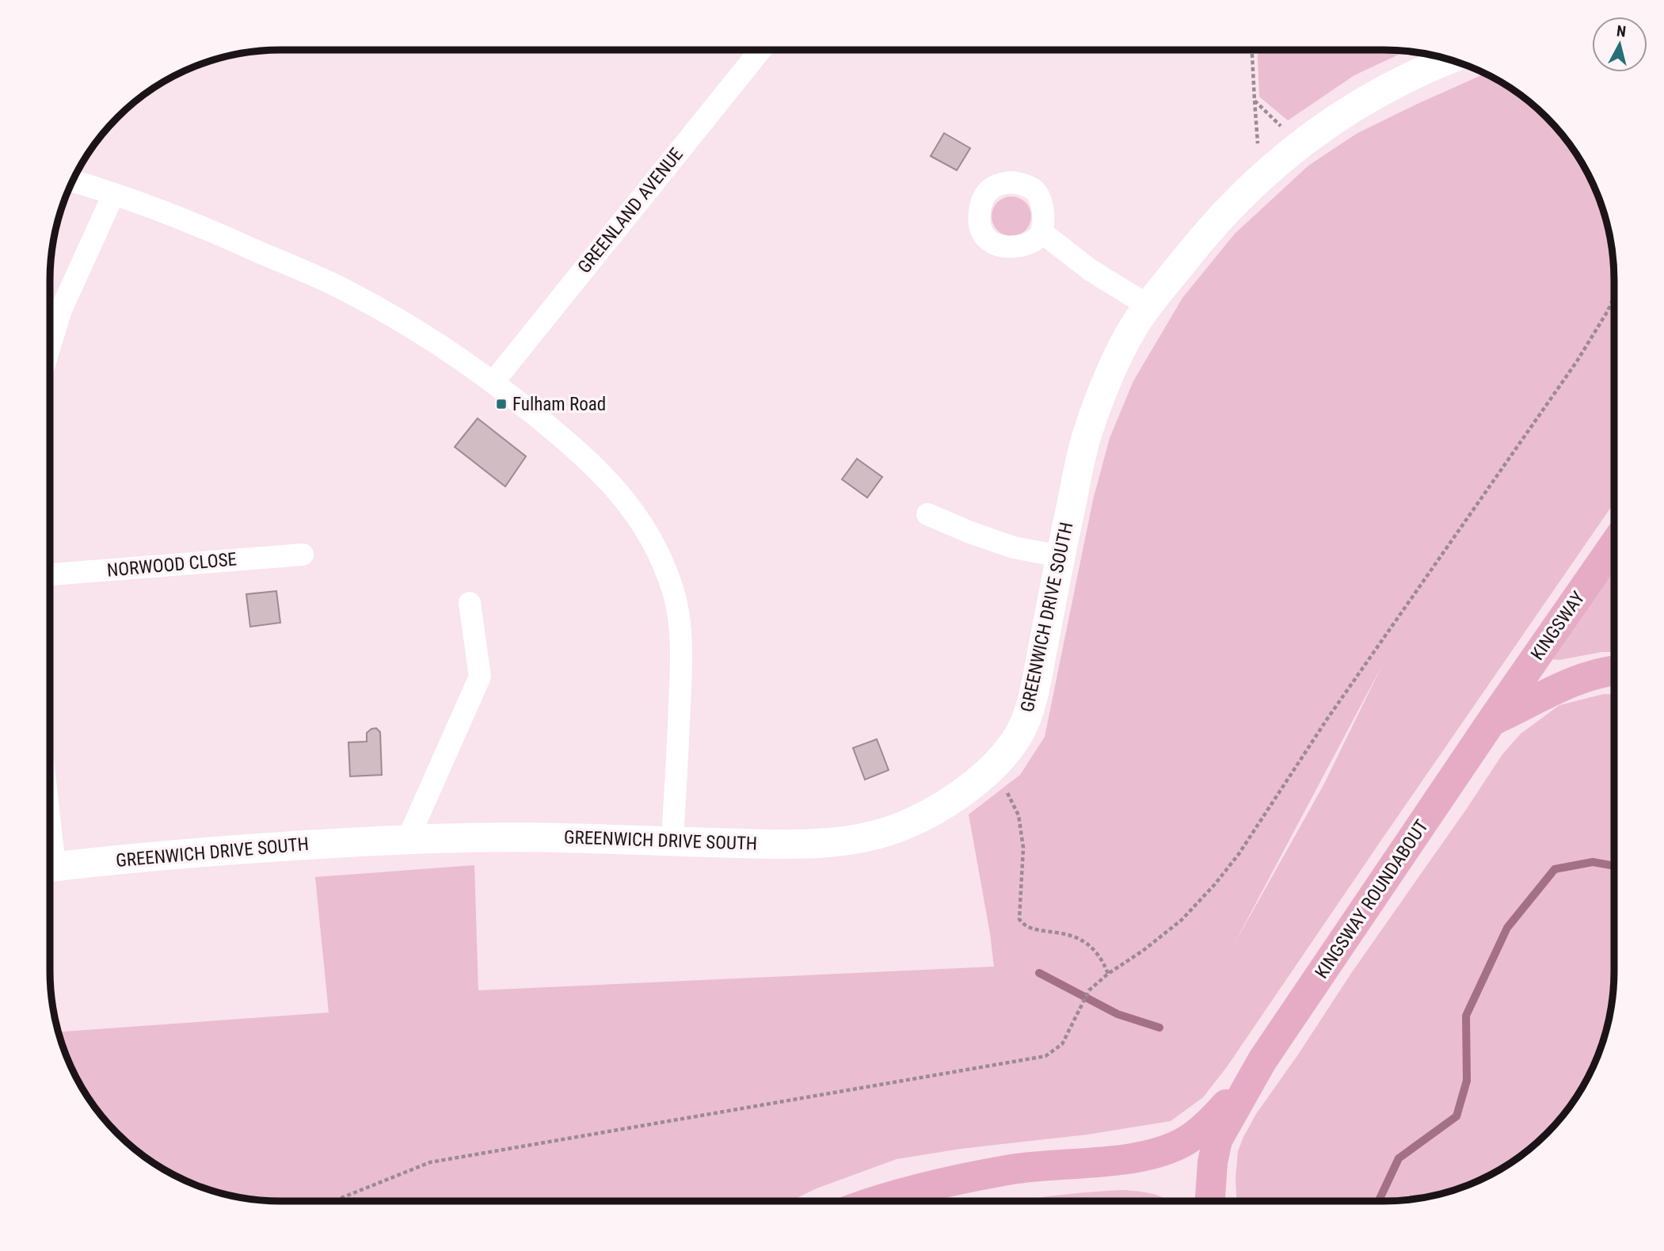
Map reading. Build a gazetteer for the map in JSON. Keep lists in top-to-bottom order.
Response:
{
  "streets": {
    "highway": ["KINGSWAY", "KINGSWAY ROUNDABOUT"],
    "street": ["GREENLAND AVENUE", "NORWOOD CLOSE", "GREENWICH DRIVE SOUTH"]
  },
  "crossings": [
    ["KINGSWAY", "KINGSWAY ROUNDABOUT"]
  ],
  "places": {
    "transit": ["Fulham Road"]
  },
  "north": "top"
}
